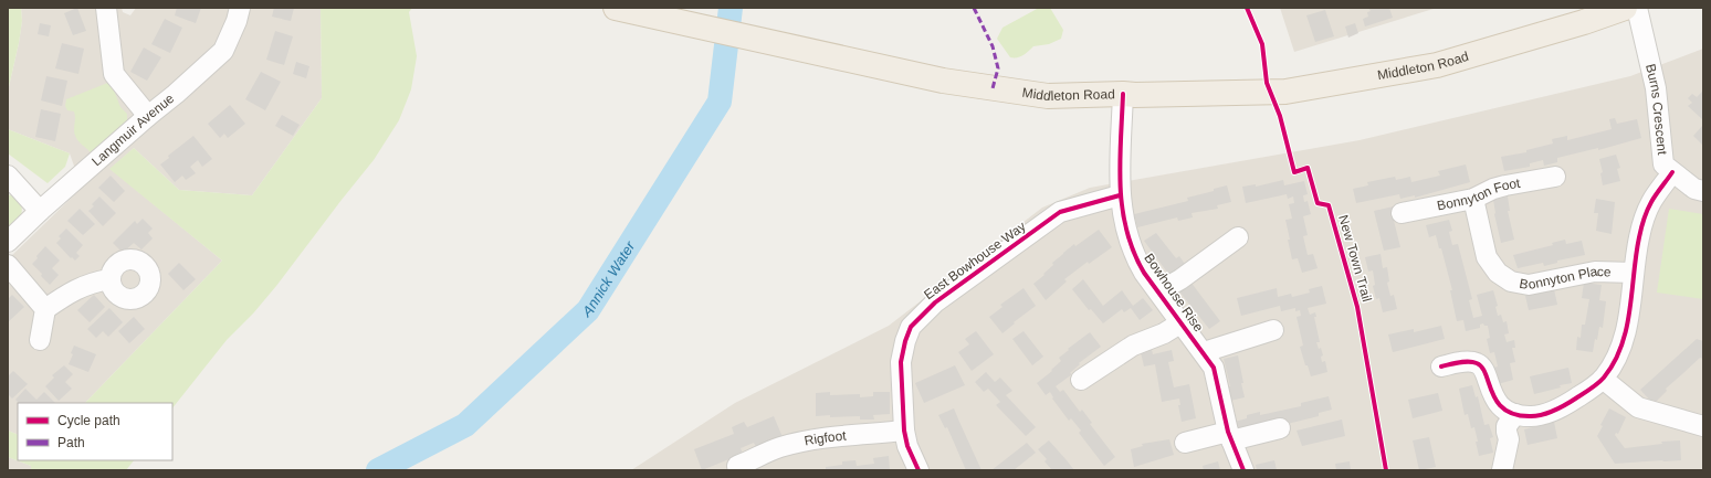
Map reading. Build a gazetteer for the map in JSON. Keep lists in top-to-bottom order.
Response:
{
  "streets": {
    "main road": ["Middleton Road"],
    "street": [
      "Burns Crescent",
      "Langmuir Avenue",
      "Bonnyton Foot",
      "East Bowhouse Way",
      "Bonnyton Place",
      "Bowhouse Rise",
      "Rigfoot"
    ],
    "cycle path": ["New Town Trail"]
  },
  "crossings": [
    ["Middleton Road", "Bowhouse Rise"],
    ["Bonnyton Foot", "Bonnyton Place"],
    ["East Bowhouse Way", "Bowhouse Rise"],
    ["East Bowhouse Way", "Rigfoot"]
  ],
  "water": ["Annick Water"],
  "legend": ["Cycle path", "Path"]
}
